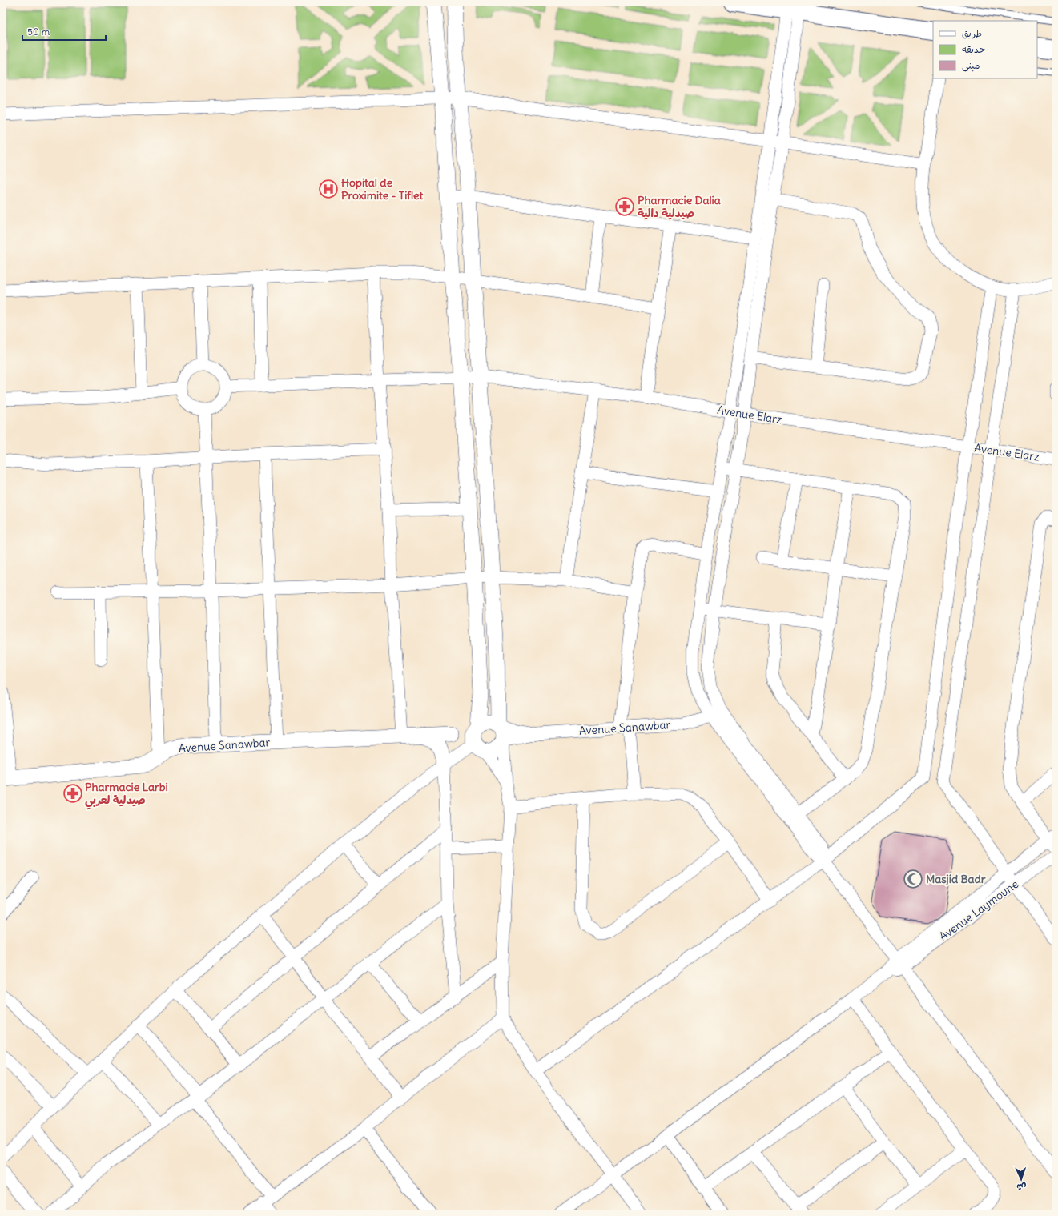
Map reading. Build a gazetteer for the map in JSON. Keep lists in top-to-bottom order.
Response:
{
  "streets": {
    "street": ["Avenue Elarz", "Avenue Sanawbar", "Avenue Laymoune"]
  },
  "places": {
    "hospital": ["Hopital de Proximite - Tiflet"],
    "pharmacy": ["Pharmacie Dalia صيدلية دالية", "Pharmacie Larbi صيدلية لعربي"],
    "mosque": ["Masjid Badr"]
  },
  "legend": ["طريق", "حديقة", "مبنى"],
  "scale_bar": "50 m",
  "north": "bottom"
}
